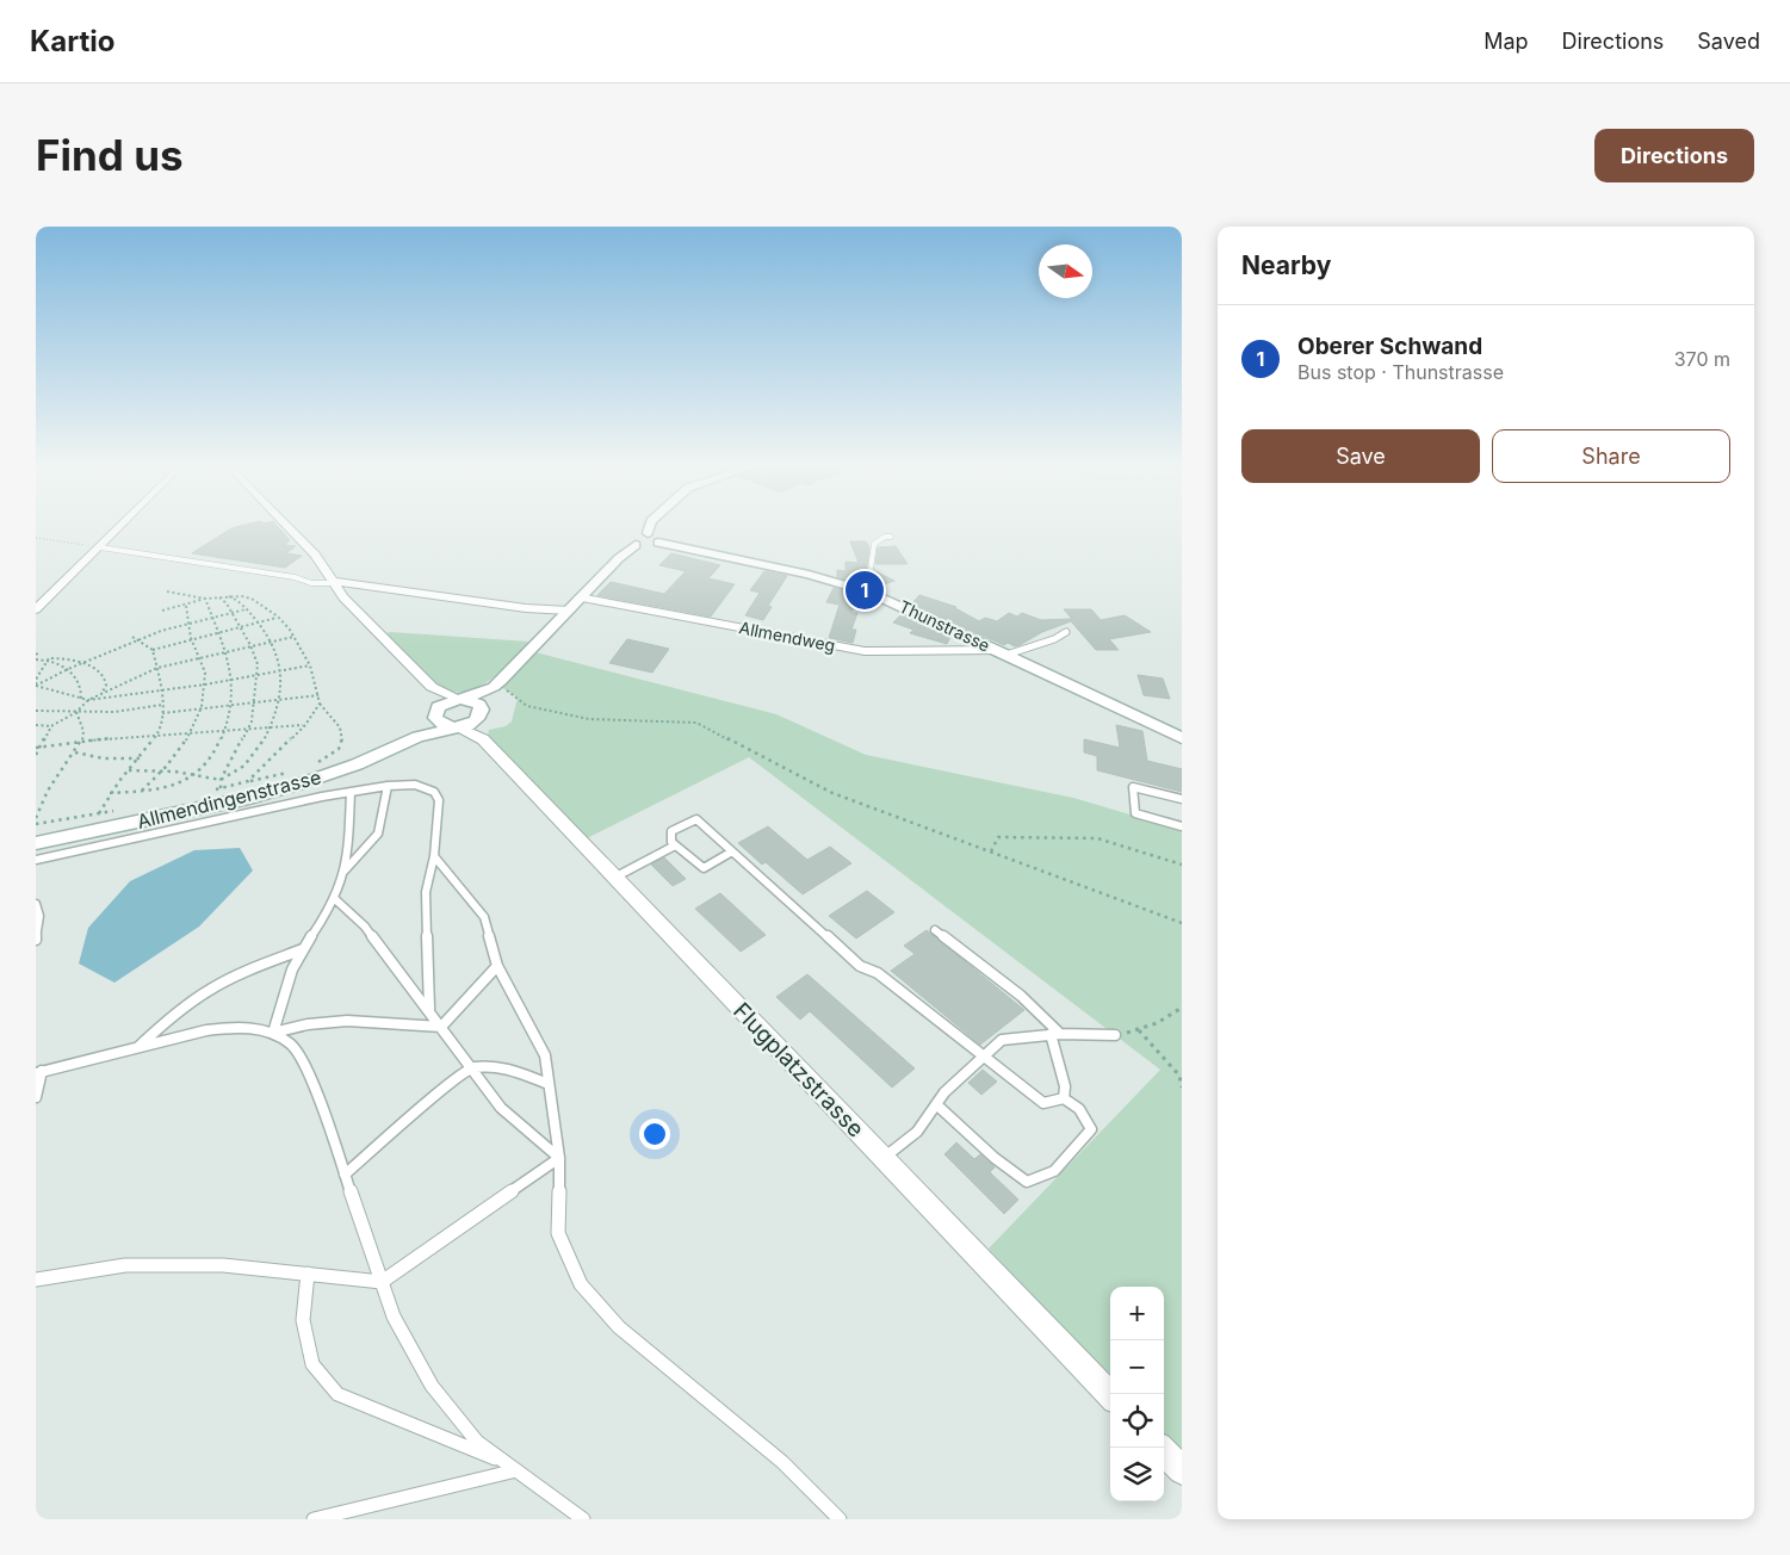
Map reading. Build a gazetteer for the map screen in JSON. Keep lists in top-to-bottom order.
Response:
{
  "streets": {
    "street": [
      "Thunstrasse",
      "Allmendweg",
      "Allmendingenstrasse",
      "Flugplatzstrasse"
    ]
  },
  "crossings": [
    ["Thunstrasse", "Allmendweg"],
    ["Allmendingenstrasse", "Flugplatzstrasse"]
  ],
  "north": "right",
  "page": {
    "header": "Kartio",
    "nav": ["Map", "Directions", "Saved"],
    "buttons": [
      "Directions",
      ["Save", "Share"]
    ],
    "title": "Find us",
    "heading": "Nearby",
    "list": [
      {
        "mark": "1",
        "name": "Oberer Schwand",
        "note": "Bus stop · Thunstrasse",
        "value": "370 m"
      }
    ],
    "pins": "1",
    "map_buttons": ["+", "−"]
  }
}
